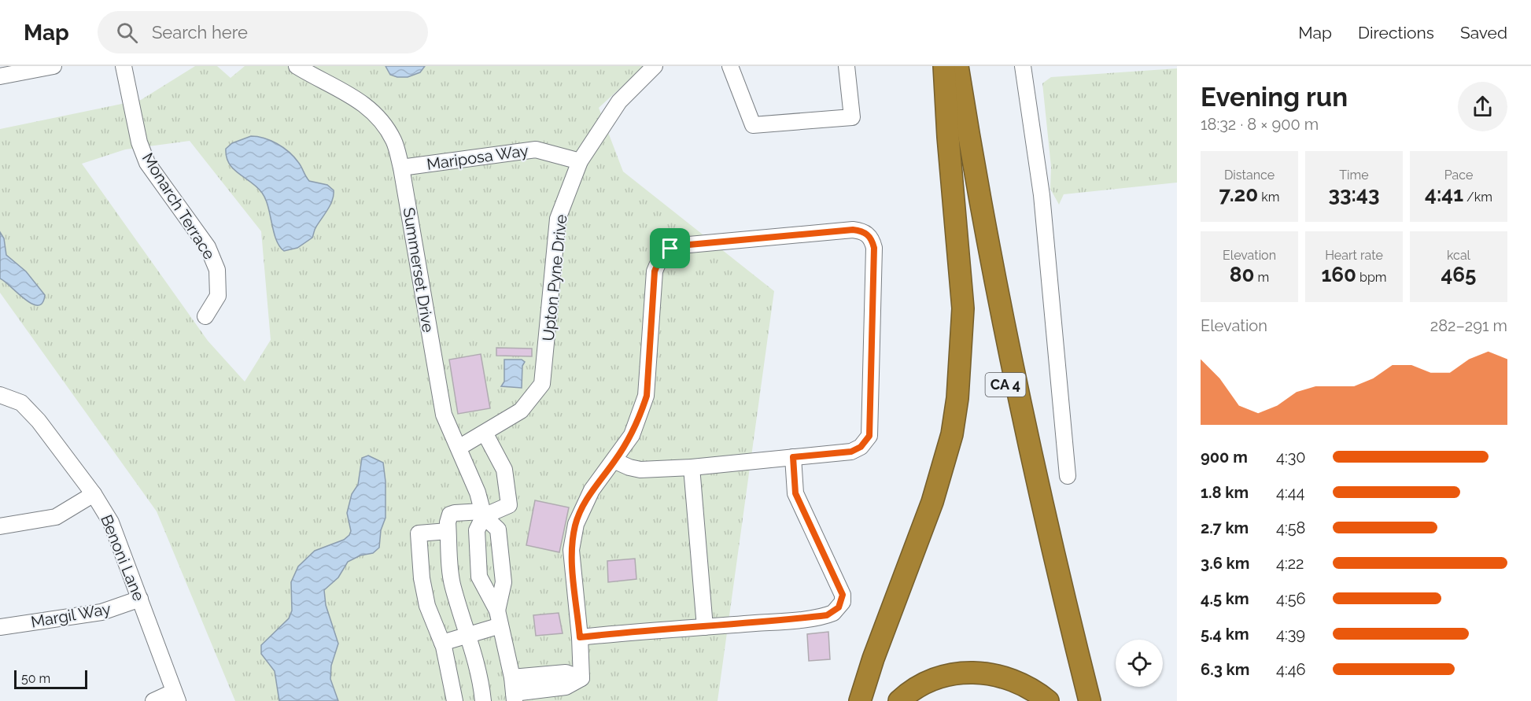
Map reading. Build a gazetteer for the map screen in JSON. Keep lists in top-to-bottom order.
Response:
{
  "streets": {
    "highway": ["CA 4"],
    "street": [
      "Mariposa Way",
      "Monarch Terrace",
      "Summerset Drive",
      "Upton Pyne Drive",
      "Benoni Lane",
      "Margil Way"
    ]
  },
  "crossings": [
    ["Mariposa Way", "Summerset Drive"],
    ["Mariposa Way", "Upton Pyne Drive"],
    ["Summerset Drive", "Upton Pyne Drive"],
    ["Benoni Lane", "Margil Way"]
  ],
  "scale_bar": "50 m",
  "page": {
    "header": "Map",
    "search": "Search here",
    "nav": ["Map", "Directions", "Saved"],
    "heading": ["Evening run", "18:32 · 8 × 900 m"],
    "stats": [
      ["Distance", "7.20 km"],
      ["Time", "33:43"],
      ["Pace", "4:41 /km"],
      ["Elevation", "80 m"],
      ["Heart rate", "160 bpm"],
      ["kcal", "465"]
    ],
    "chart": ["Elevation", "282–291 m"],
    "list": [
      {
        "name": "900 m",
        "note": "4:30"
      },
      {
        "name": "1.8 km",
        "note": "4:44"
      },
      {
        "name": "2.7 km",
        "note": "4:58"
      },
      {
        "name": "3.6 km",
        "note": "4:22"
      },
      {
        "name": "4.5 km",
        "note": "4:56"
      },
      {
        "name": "5.4 km",
        "note": "4:39"
      },
      {
        "name": "6.3 km",
        "note": "4:46"
      }
    ],
    "scale": "50 m"
  }
}
